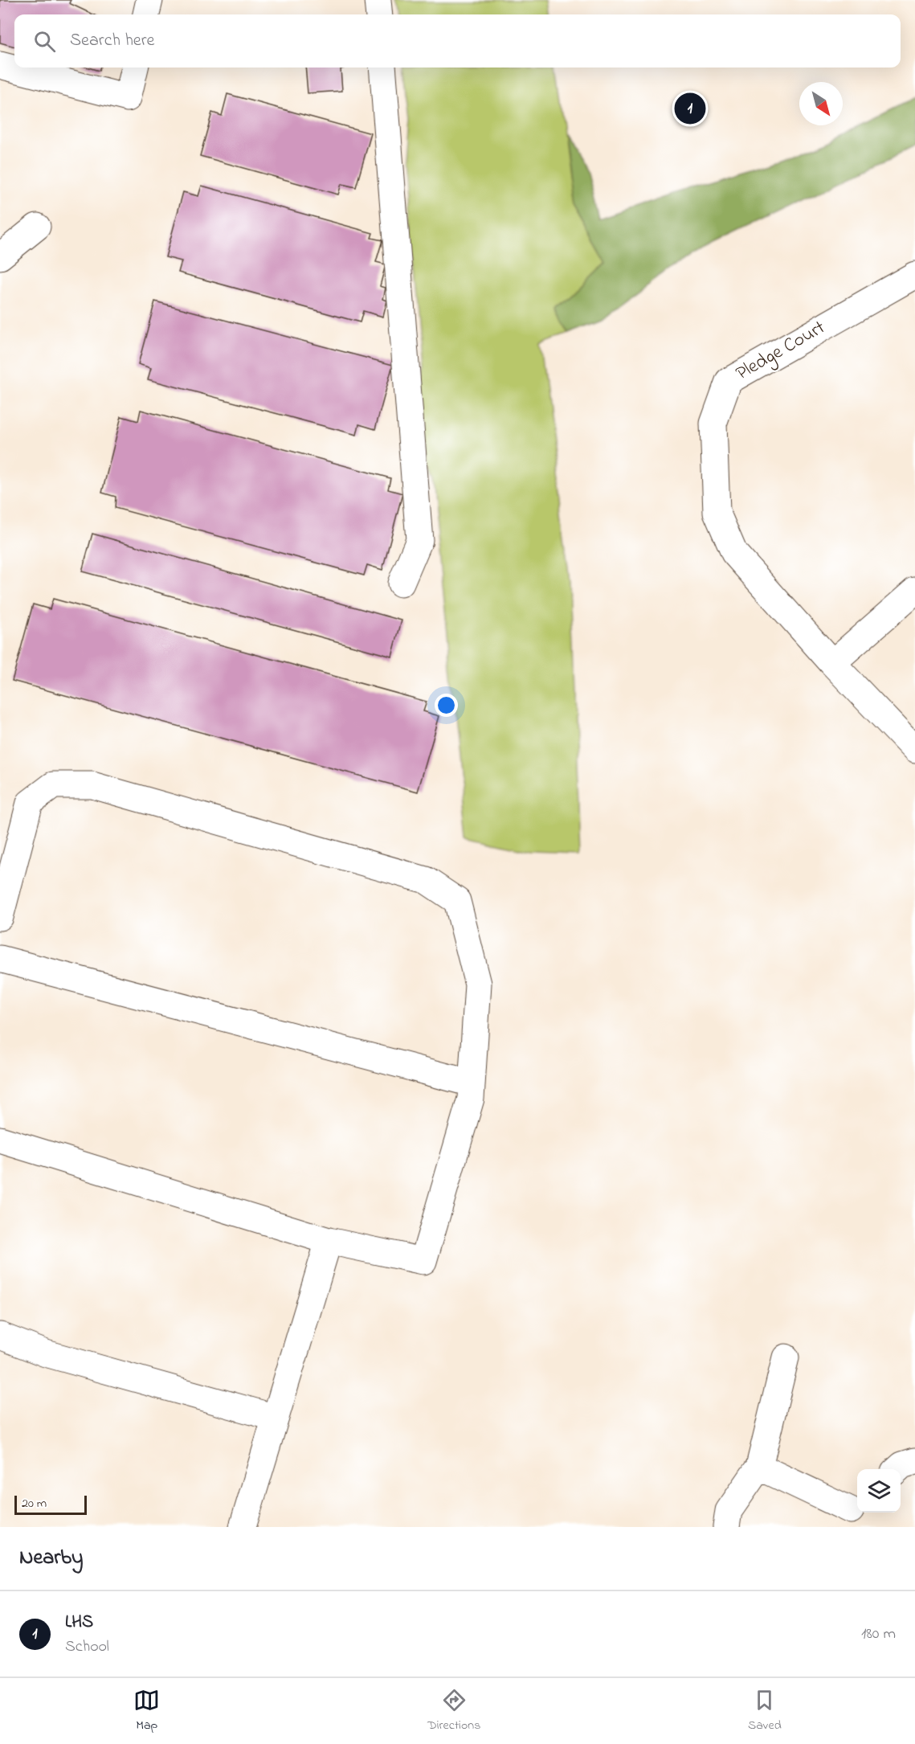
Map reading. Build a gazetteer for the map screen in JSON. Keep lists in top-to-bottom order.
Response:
{
  "streets": {
    "street": ["Pledge Court"]
  },
  "scale_bar": "20 m",
  "north": "bottom right",
  "page": {
    "search": "Search here",
    "pins": "1",
    "scale": "20 m",
    "heading": "Nearby",
    "list": [
      {
        "mark": "1",
        "name": "LHS",
        "note": "School",
        "value": "180 m"
      }
    ],
    "nav": ["Map", "Directions", "Saved"]
  }
}
